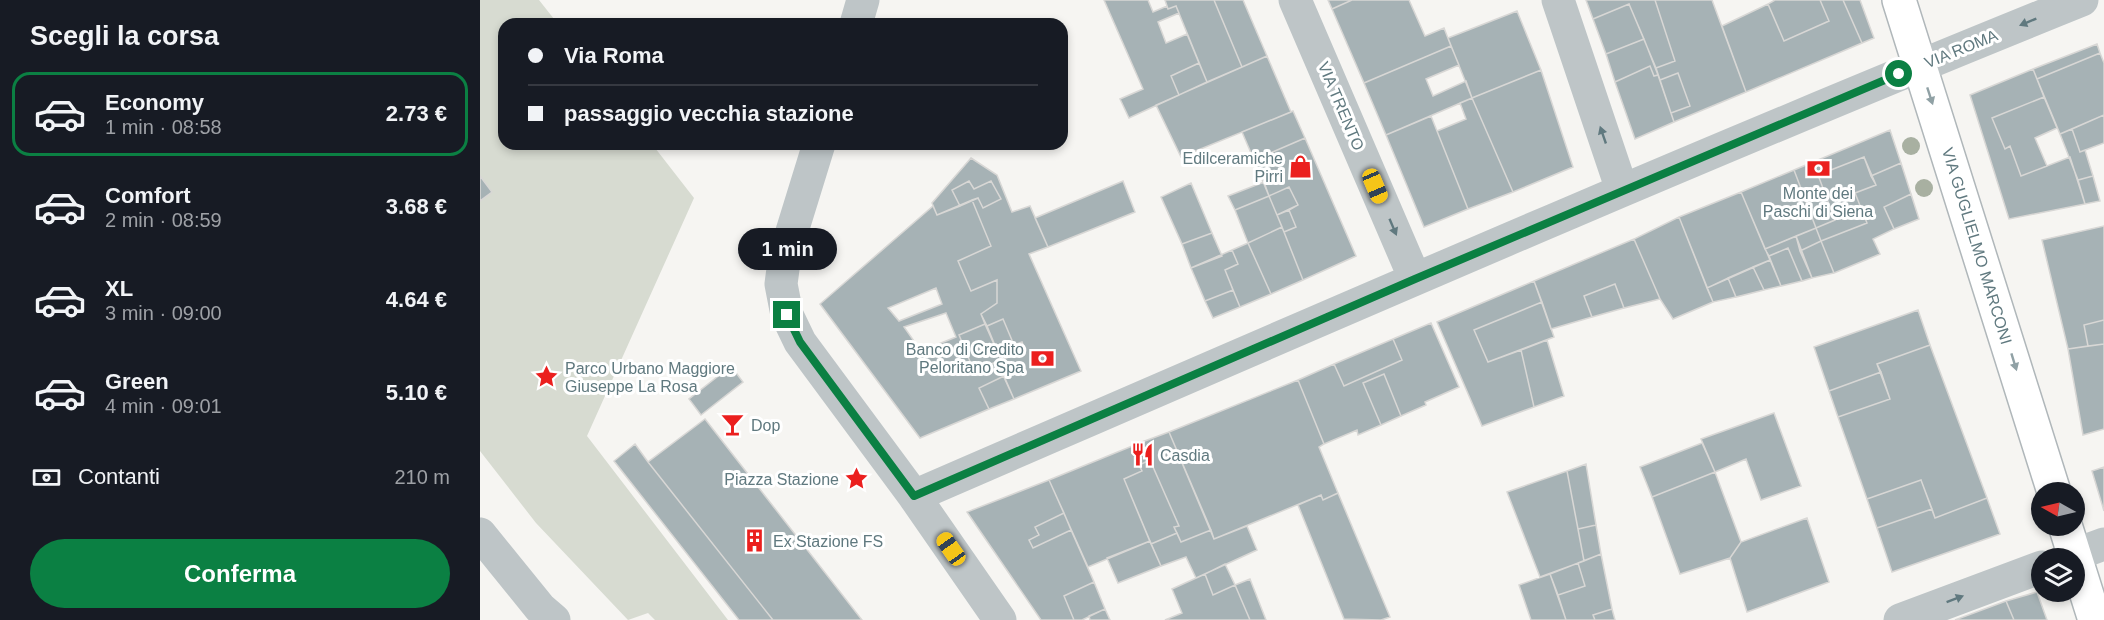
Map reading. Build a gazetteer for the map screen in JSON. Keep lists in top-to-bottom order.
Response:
{
  "streets": {
    "main road": ["VIA GUGLIELMO MARCONI"],
    "street": ["VIA ROMA", "VIA TRENTO"]
  },
  "crossings": [
    ["VIA ROMA", "VIA TRENTO"],
    ["VIA ROMA", "VIA GUGLIELMO MARCONI"]
  ],
  "one_way": ["VIA GUGLIELMO MARCONI"],
  "places": {
    "shop": ["Edilceramiche Pirri"],
    "bank": ["Monte dei Paschi di Siena", "Banco di Credito Peloritano Spa"],
    "place": ["Parco Urbano Maggiore Giuseppe La Rosa", "Piazza Stazione"],
    "bar": ["Dop"],
    "restaurant": ["Casdia"],
    "building": ["Ex Stazione FS"]
  },
  "north": "left",
  "page": {
    "heading": "Scegli la corsa",
    "banner": ["Via Roma", "passaggio vecchia stazione"],
    "list": [
      {
        "name": "Economy",
        "note": "1 min · 08:58",
        "value": "2.73 €"
      },
      {
        "name": "Comfort",
        "note": "2 min · 08:59",
        "value": "3.68 €"
      },
      {
        "name": "XL",
        "note": "3 min · 09:00",
        "value": "4.64 €"
      },
      {
        "name": "Green",
        "note": "4 min · 09:01",
        "value": "5.10 €"
      }
    ],
    "bubble": "1 min",
    "pay": ["Contanti", "210 m"],
    "buttons": "Conferma"
  }
}
